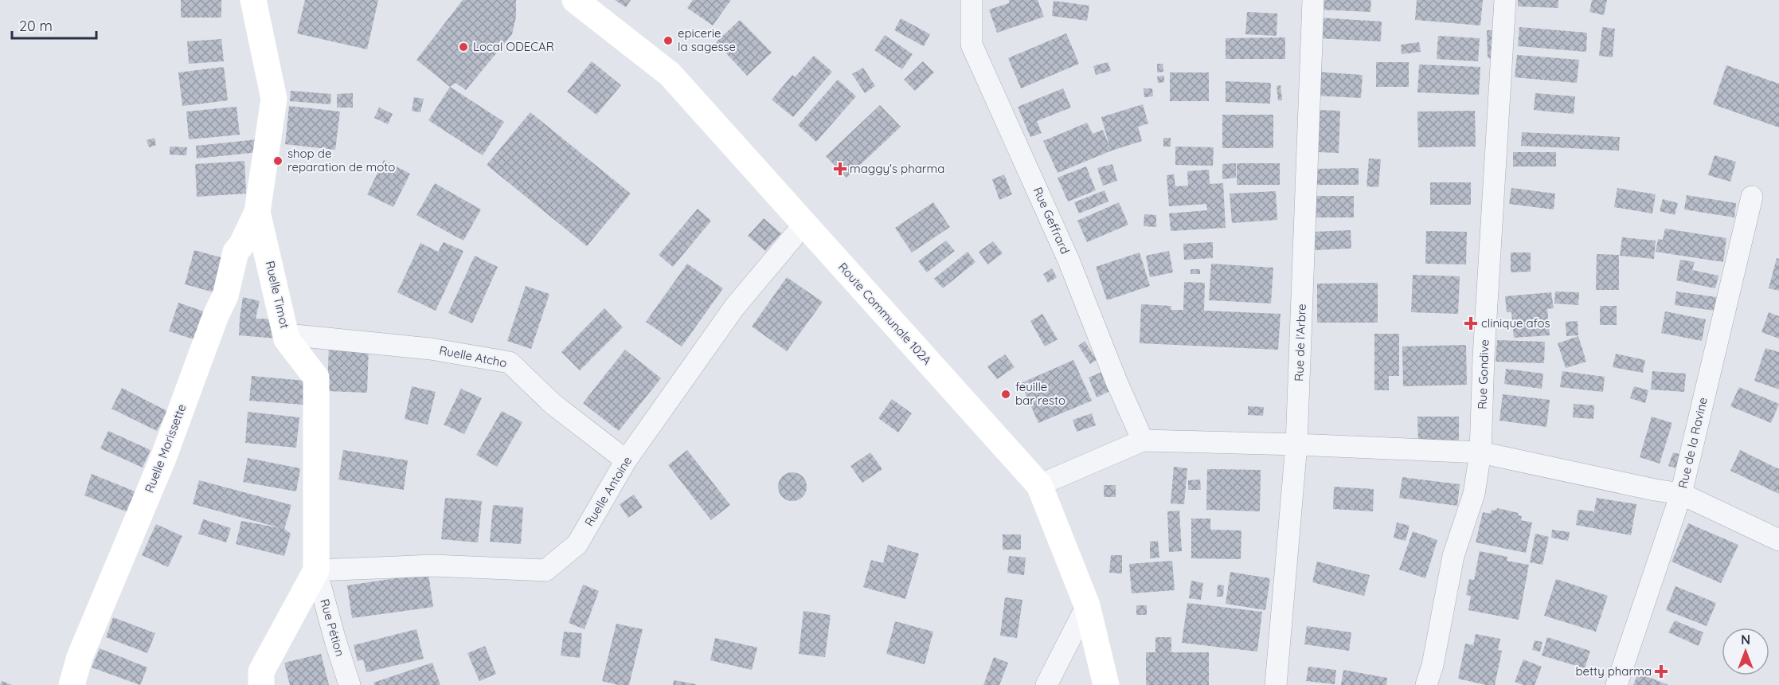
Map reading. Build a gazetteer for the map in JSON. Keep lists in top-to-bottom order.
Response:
{
  "streets": {
    "street": [
      "Rue Geffrard",
      "Ruelle Timot",
      "Route Communale 102A",
      "Rue de l'Arbre",
      "Ruelle Atcho",
      "Rue Gondive",
      "Rue de la Ravine",
      "Ruelle Morissette",
      "Ruelle Antoine",
      "Rue Pétion"
    ]
  },
  "crossings": [
    ["Ruelle Timot", "Ruelle Atcho"],
    ["Ruelle Timot", "Ruelle Morissette"],
    ["Ruelle Timot", "Ruelle Antoine"],
    ["Ruelle Timot", "Rue Pétion"],
    ["Route Communale 102A", "Ruelle Antoine"],
    ["Ruelle Atcho", "Ruelle Antoine"],
    ["Ruelle Antoine", "Rue Pétion"]
  ],
  "places": {
    "other": [
      "epicerie la sagesse",
      "Local ODECAR",
      "shop de reparation de moto",
      "feuille bar resto"
    ],
    "health": ["maggy's pharma", "clinique afos", "betty pharma"]
  },
  "scale_bar": "20 m",
  "north": "top"
}
